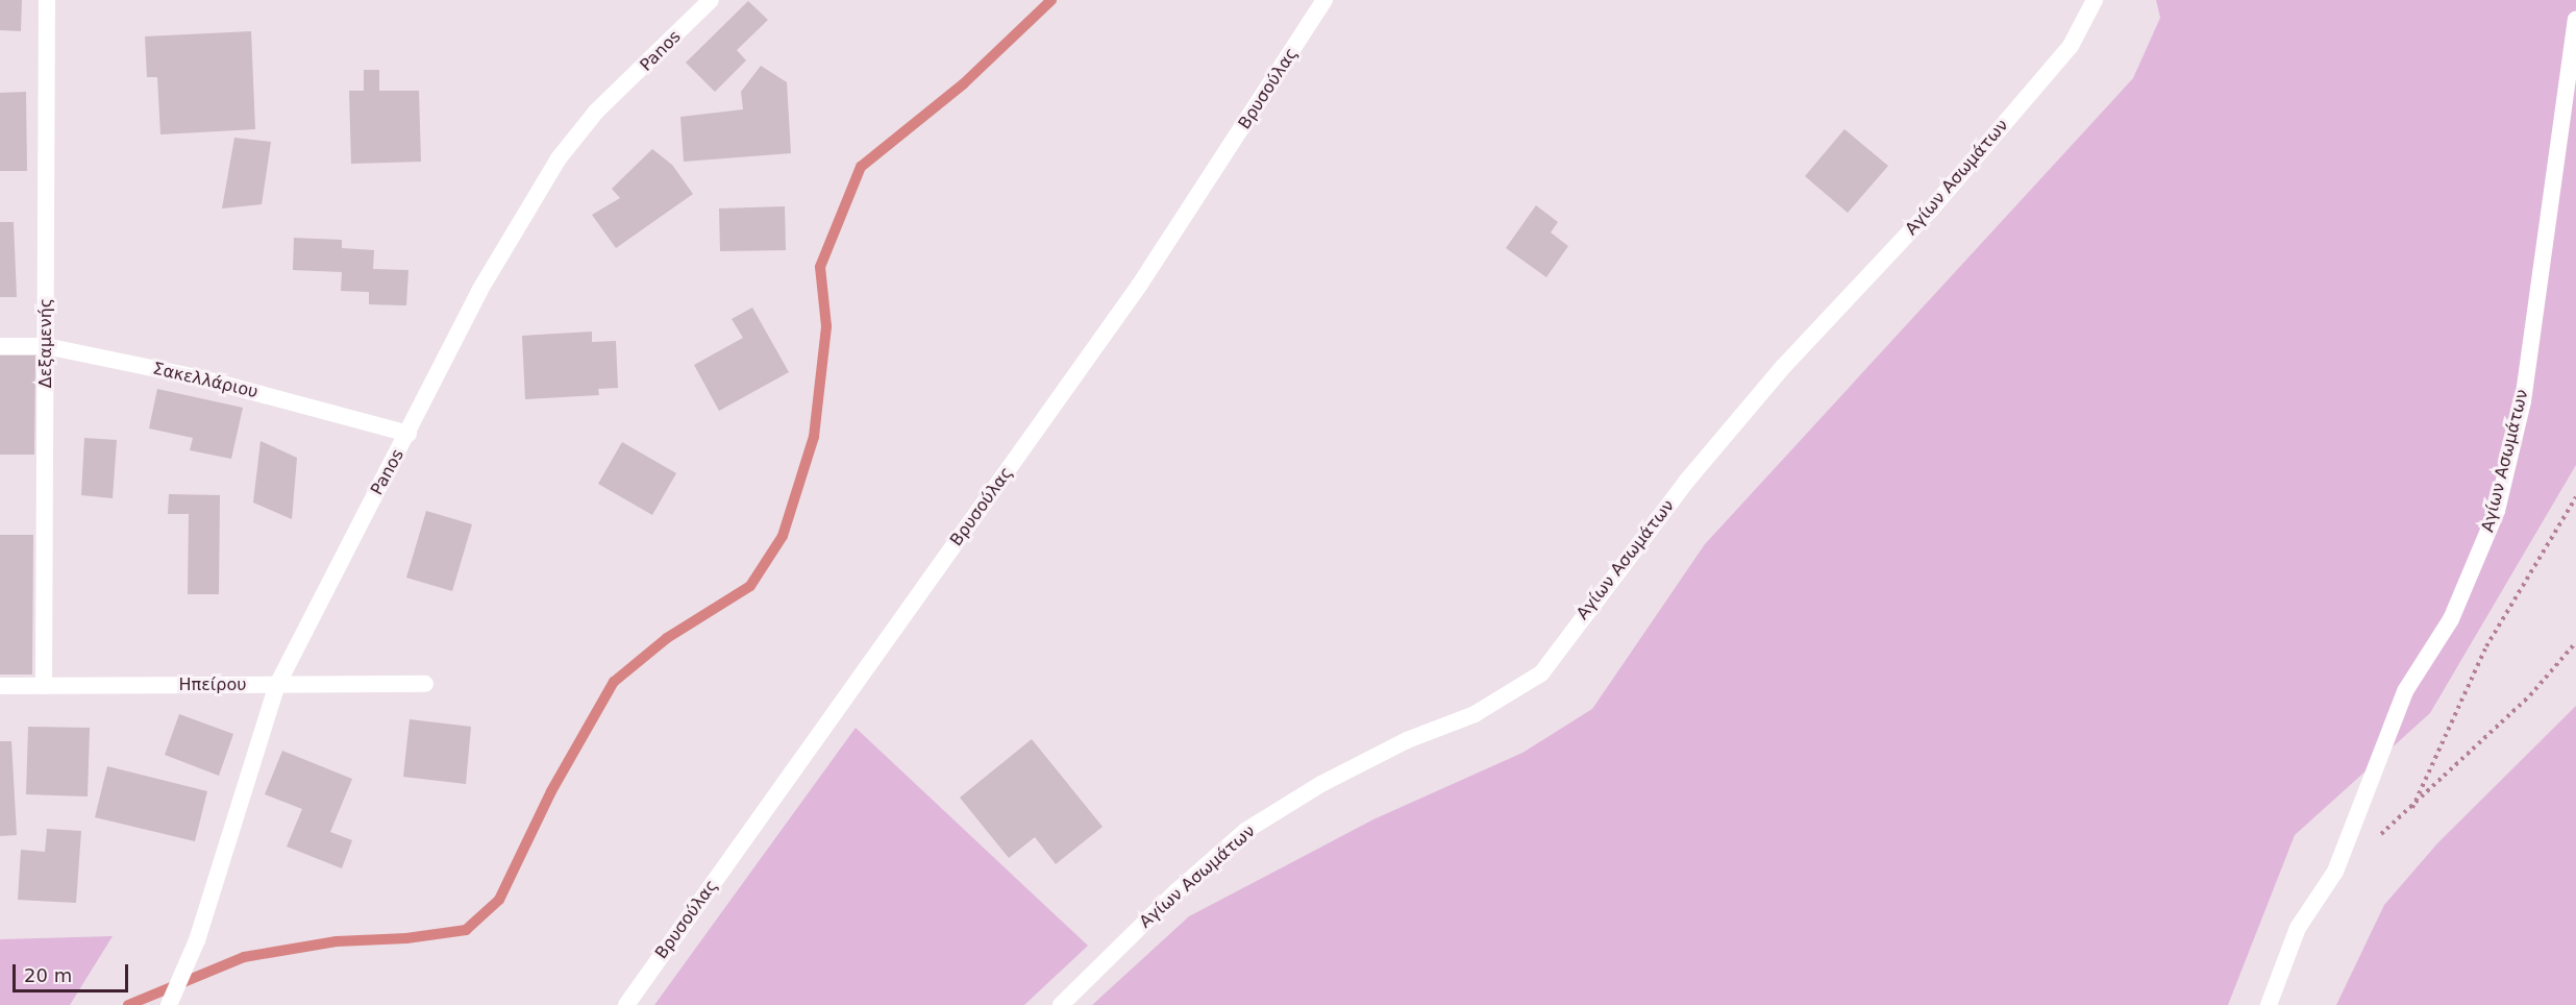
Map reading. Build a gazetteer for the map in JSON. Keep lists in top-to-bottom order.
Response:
{
  "streets": {
    "street": [
      "Panos",
      "Βρυσούλας",
      "Αγίων Ασωμάτων",
      "Δεξαμενής",
      "Σακελλάριου",
      "Ηπείρου"
    ]
  },
  "crossings": [
    ["Panos", "Σακελλάριου"],
    ["Panos", "Ηπείρου"],
    ["Δεξαμενής", "Σακελλάριου"],
    ["Δεξαμενής", "Ηπείρου"]
  ],
  "scale_bar": "20 m"
}
